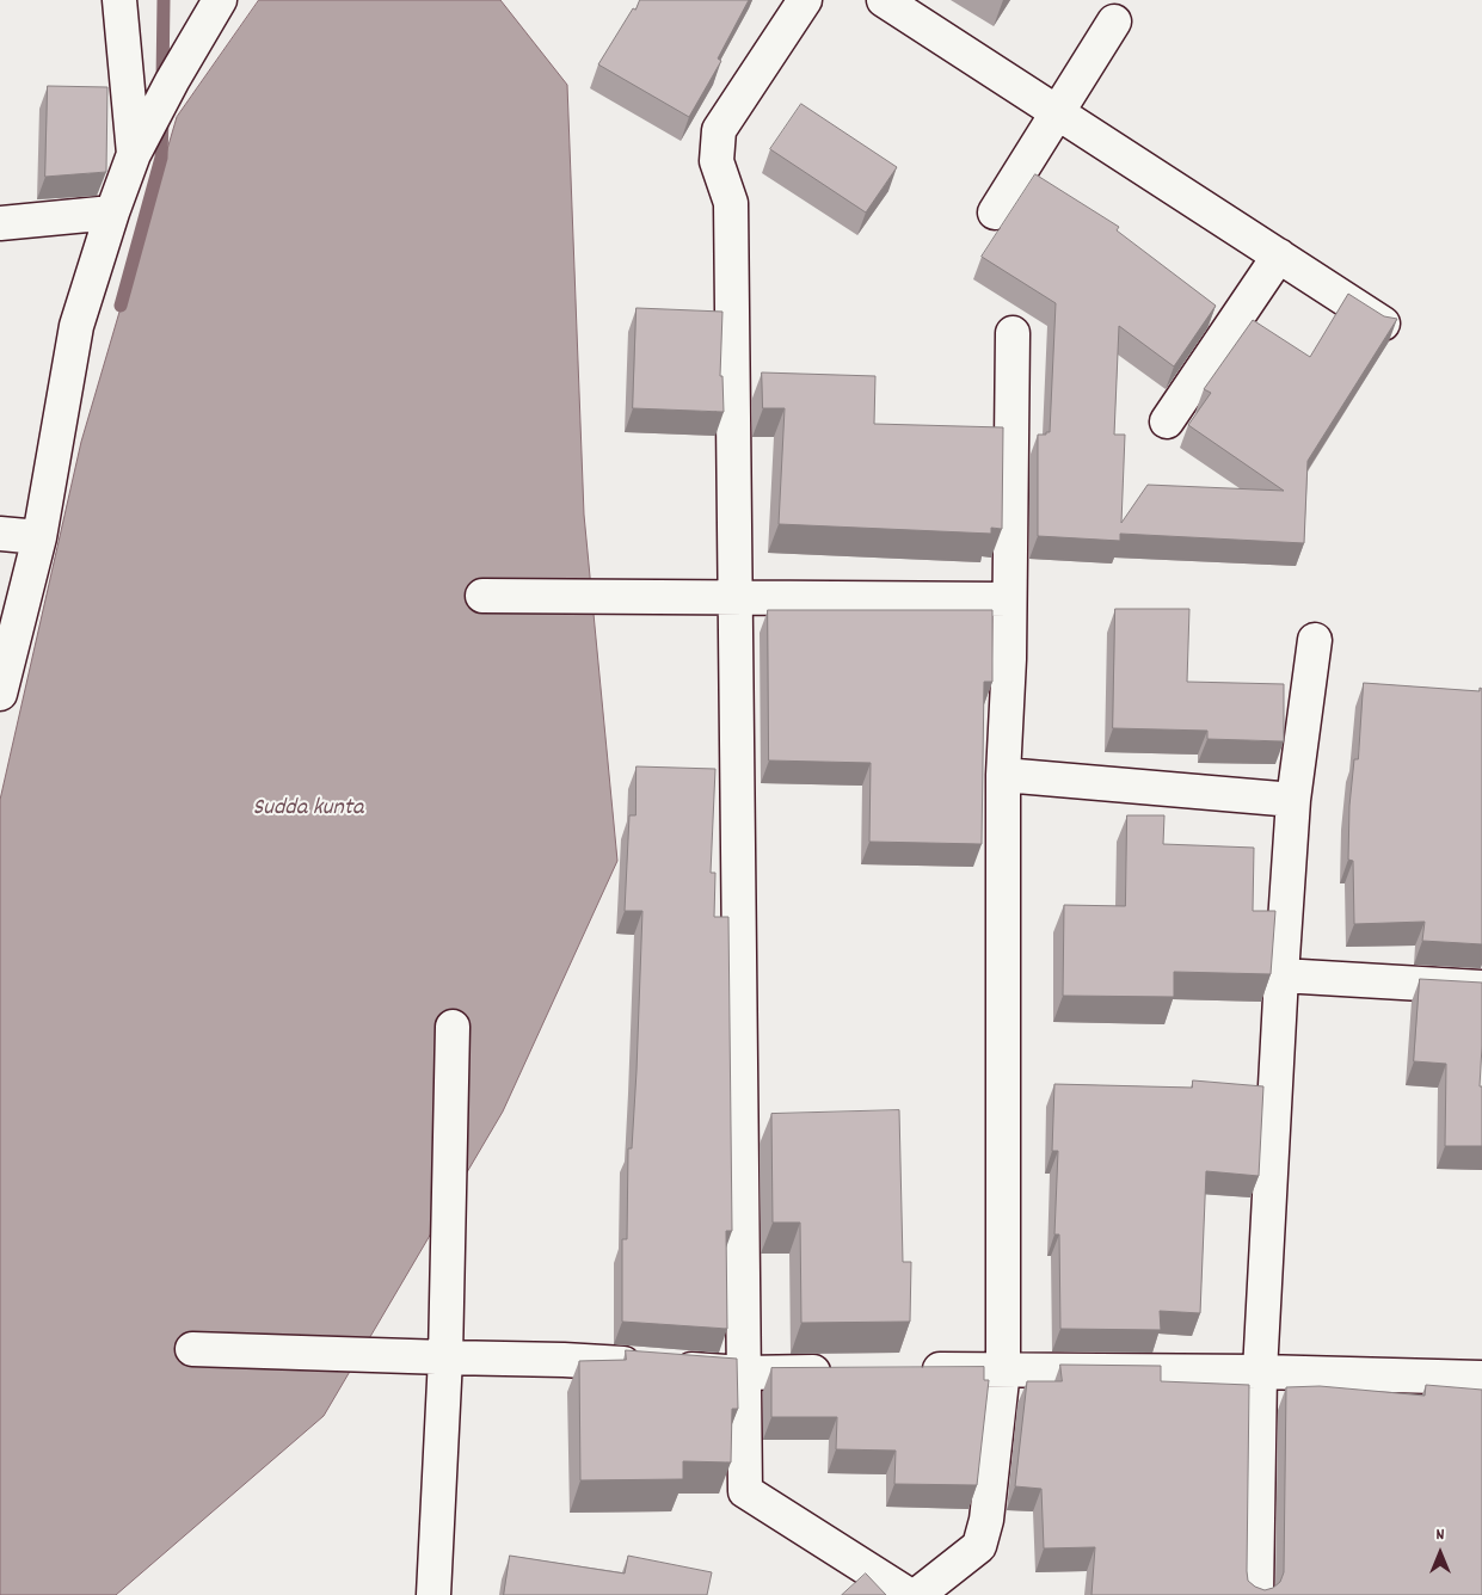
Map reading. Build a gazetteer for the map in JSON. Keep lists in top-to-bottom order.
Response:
{
  "water": ["Sudda kunta"],
  "north": "top"
}
